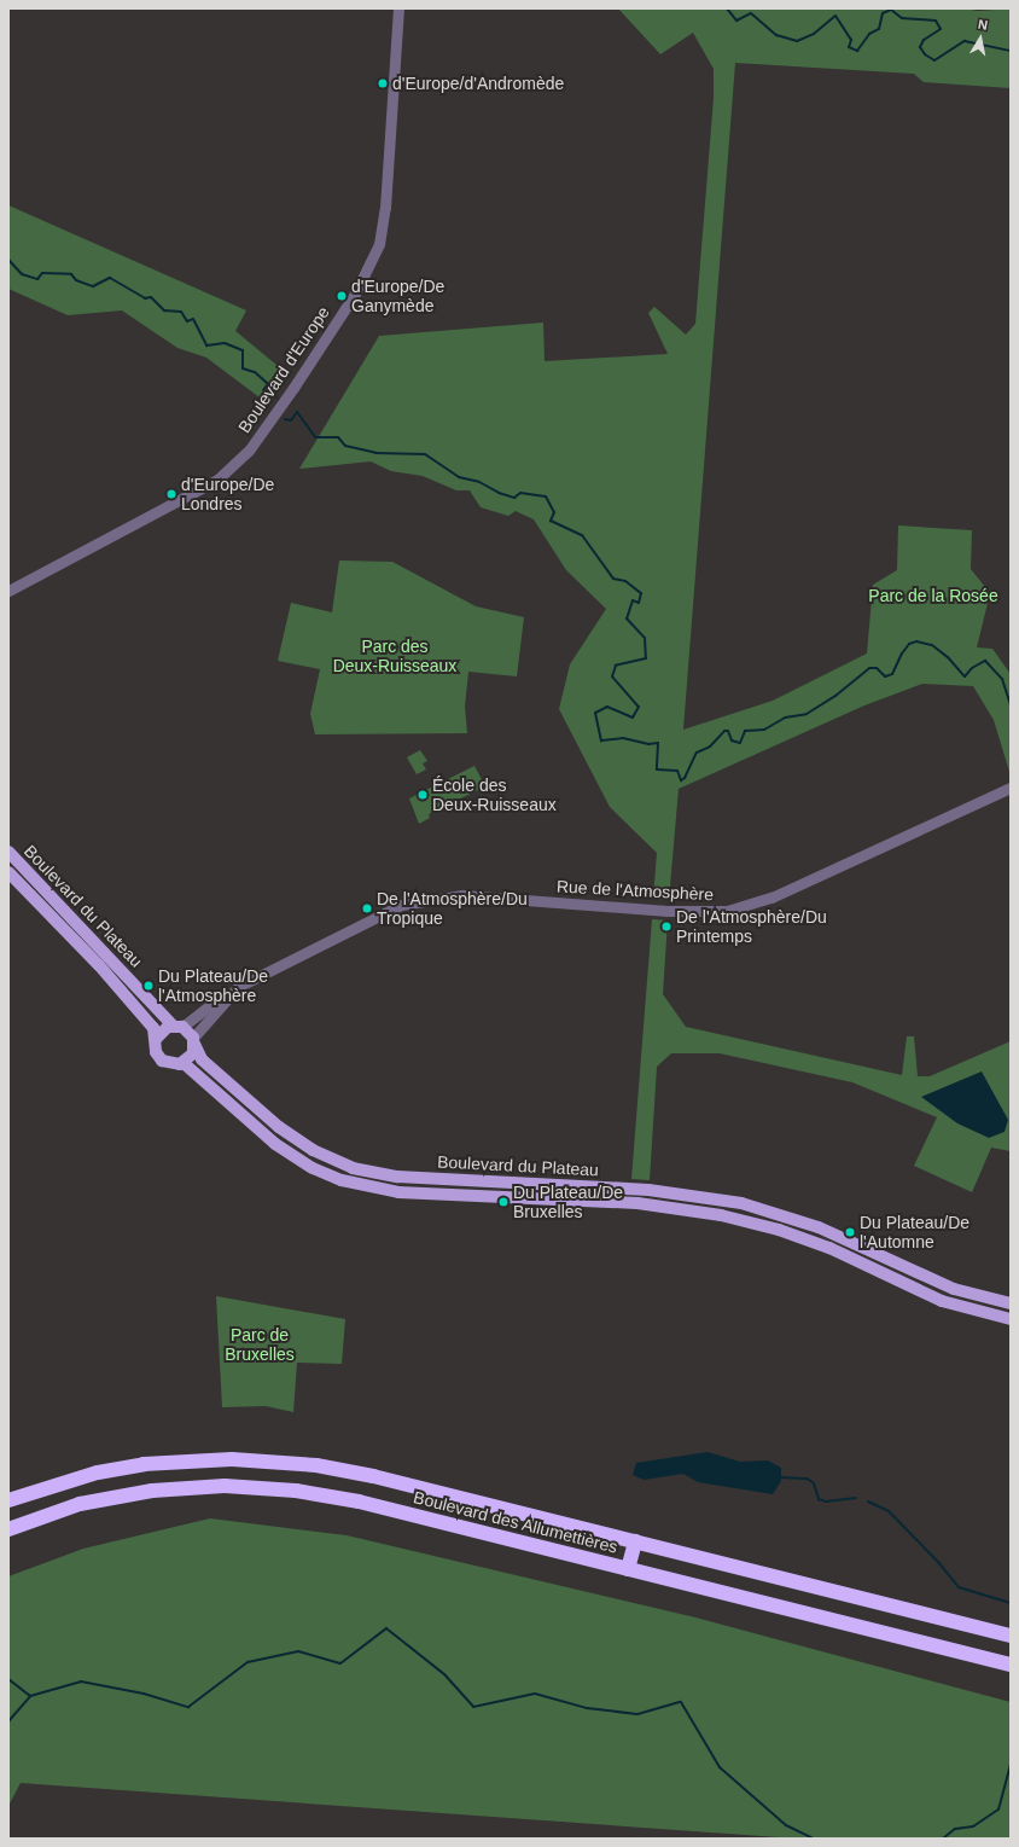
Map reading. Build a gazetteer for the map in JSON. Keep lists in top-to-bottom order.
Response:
{
  "streets": {
    "highway": ["Boulevard des Allumettières"],
    "main road": ["Boulevard du Plateau"],
    "street": ["Boulevard d'Europe", "Rue de l'Atmosphère"]
  },
  "crossings": [
    ["Rue de l'Atmosphère", "Boulevard du Plateau"]
  ],
  "parks": ["Parc de la Rosée", "Parc des Deux-Ruisseaux", "Parc de Bruxelles"],
  "places": [
    "d'Europe/d'Andromède",
    "d'Europe/De Ganymède",
    "d'Europe/De Londres",
    "École des Deux-Ruisseaux",
    "De l'Atmosphère/Du Tropique",
    "De l'Atmosphère/Du Printemps",
    "Du Plateau/De l'Atmosphère",
    "Du Plateau/De Bruxelles",
    "Du Plateau/De l'Automne"
  ],
  "north": "top"
}
